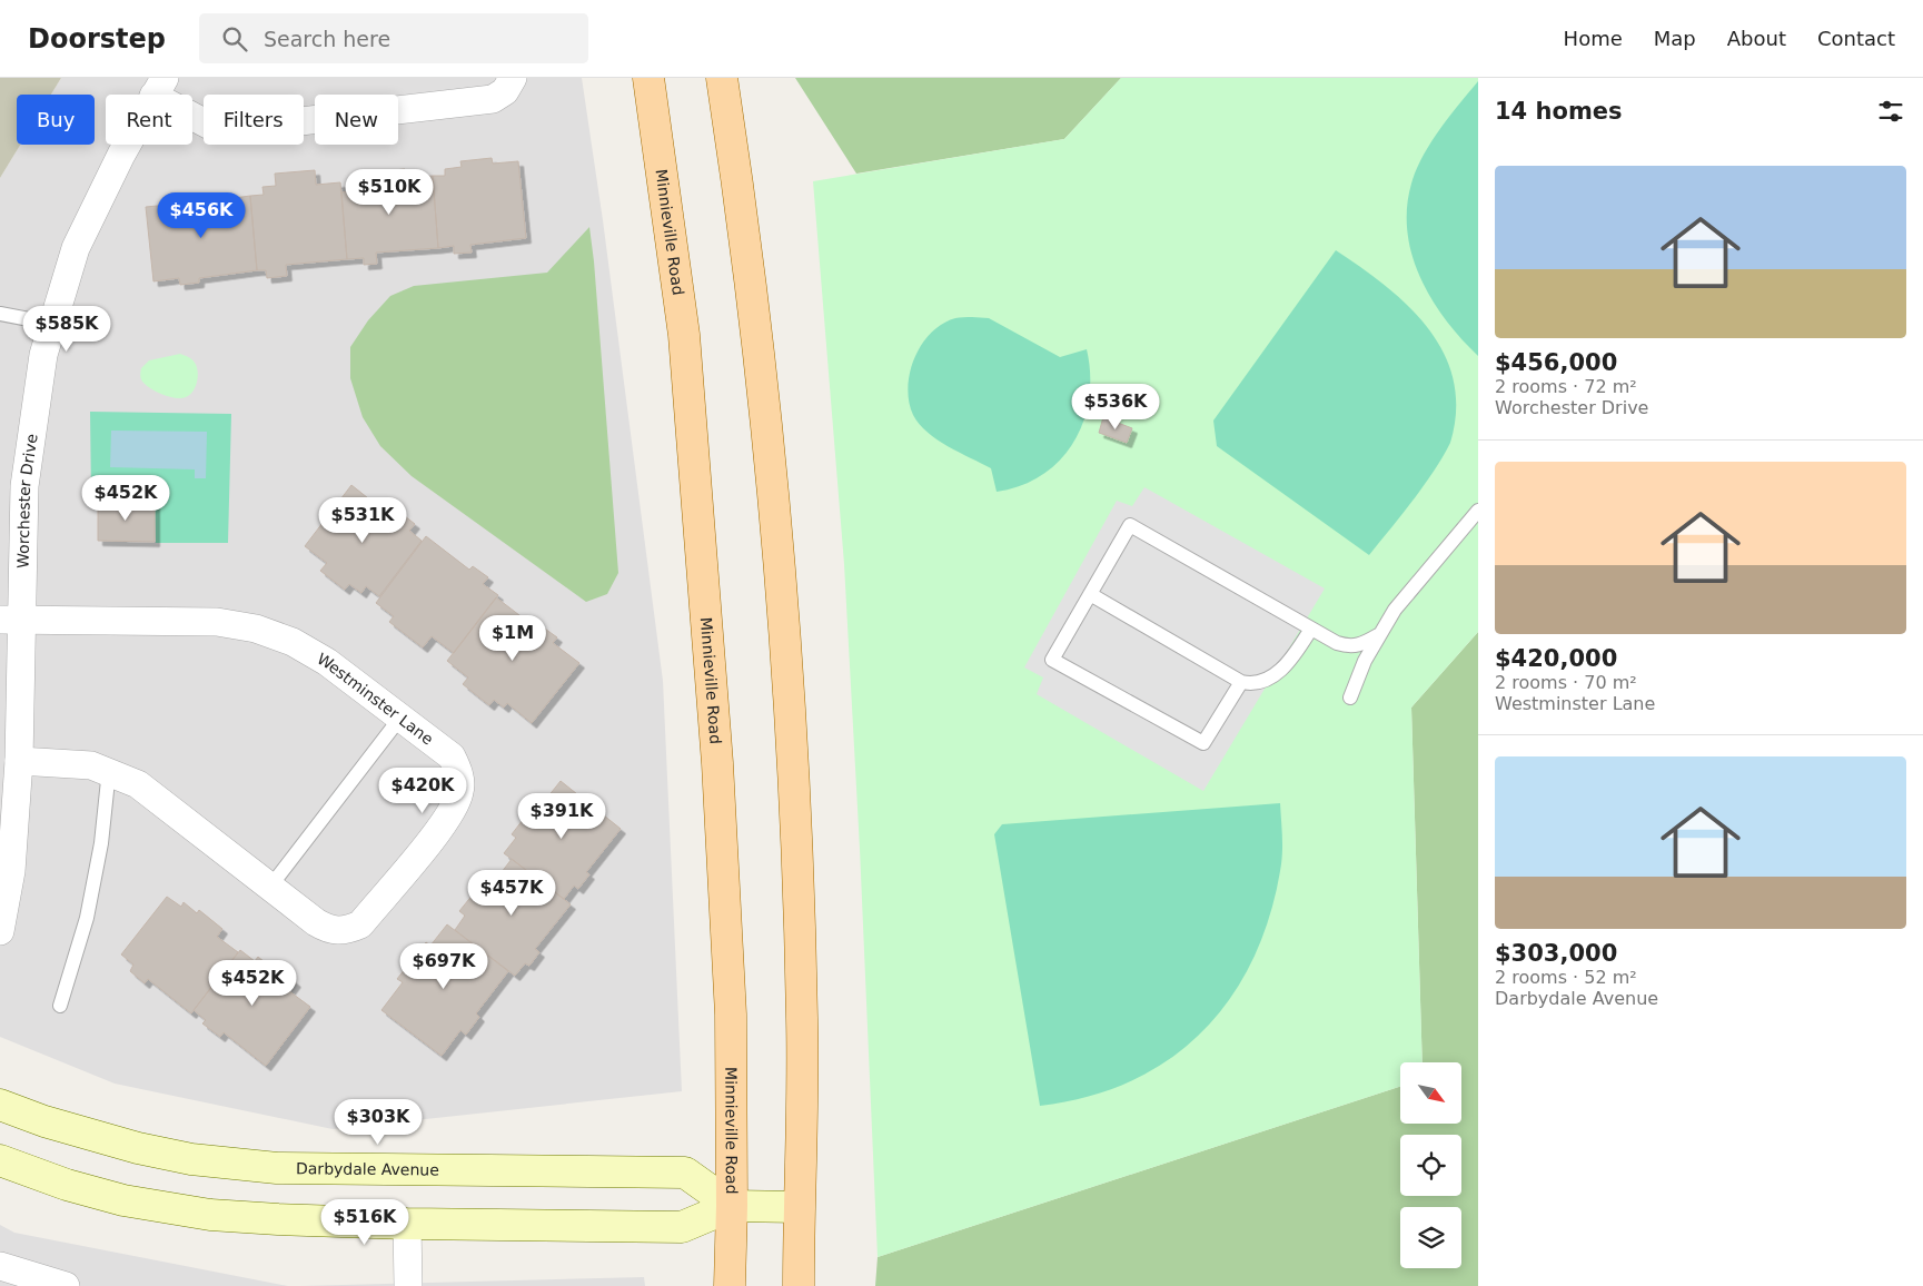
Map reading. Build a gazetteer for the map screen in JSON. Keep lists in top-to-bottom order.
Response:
{
  "streets": {
    "main road": ["Minnieville Road"],
    "street": ["Worchester Drive", "Westminster Lane", "Darbydale Avenue"]
  },
  "crossings": [
    ["Minnieville Road", "Darbydale Avenue"],
    ["Worchester Drive", "Westminster Lane"]
  ],
  "north": "bottom right",
  "page": {
    "header": "Doorstep",
    "search": "Search here",
    "nav": [
      "Home",
      "Map",
      "About",
      "Contact"
    ],
    "heading": "14 homes",
    "chip": [
      "Buy",
      "Rent",
      "Filters",
      "New"
    ],
    "list": [
      {
        "name": "$456,000",
        "note": "2 rooms · 72 m² · Worchester Drive"
      },
      {
        "name": "$420,000",
        "note": "2 rooms · 70 m² · Westminster Lane"
      },
      {
        "name": "$303,000",
        "note": "2 rooms · 52 m² · Darbydale Avenue"
      }
    ],
    "price": [
      "$510K",
      "$456K",
      "$585K",
      "$536K",
      "$452K",
      "$531K",
      "$1M",
      "$420K",
      "$391K",
      "$457K",
      "$697K",
      "$452K",
      "$303K",
      "$516K"
    ]
  }
}
